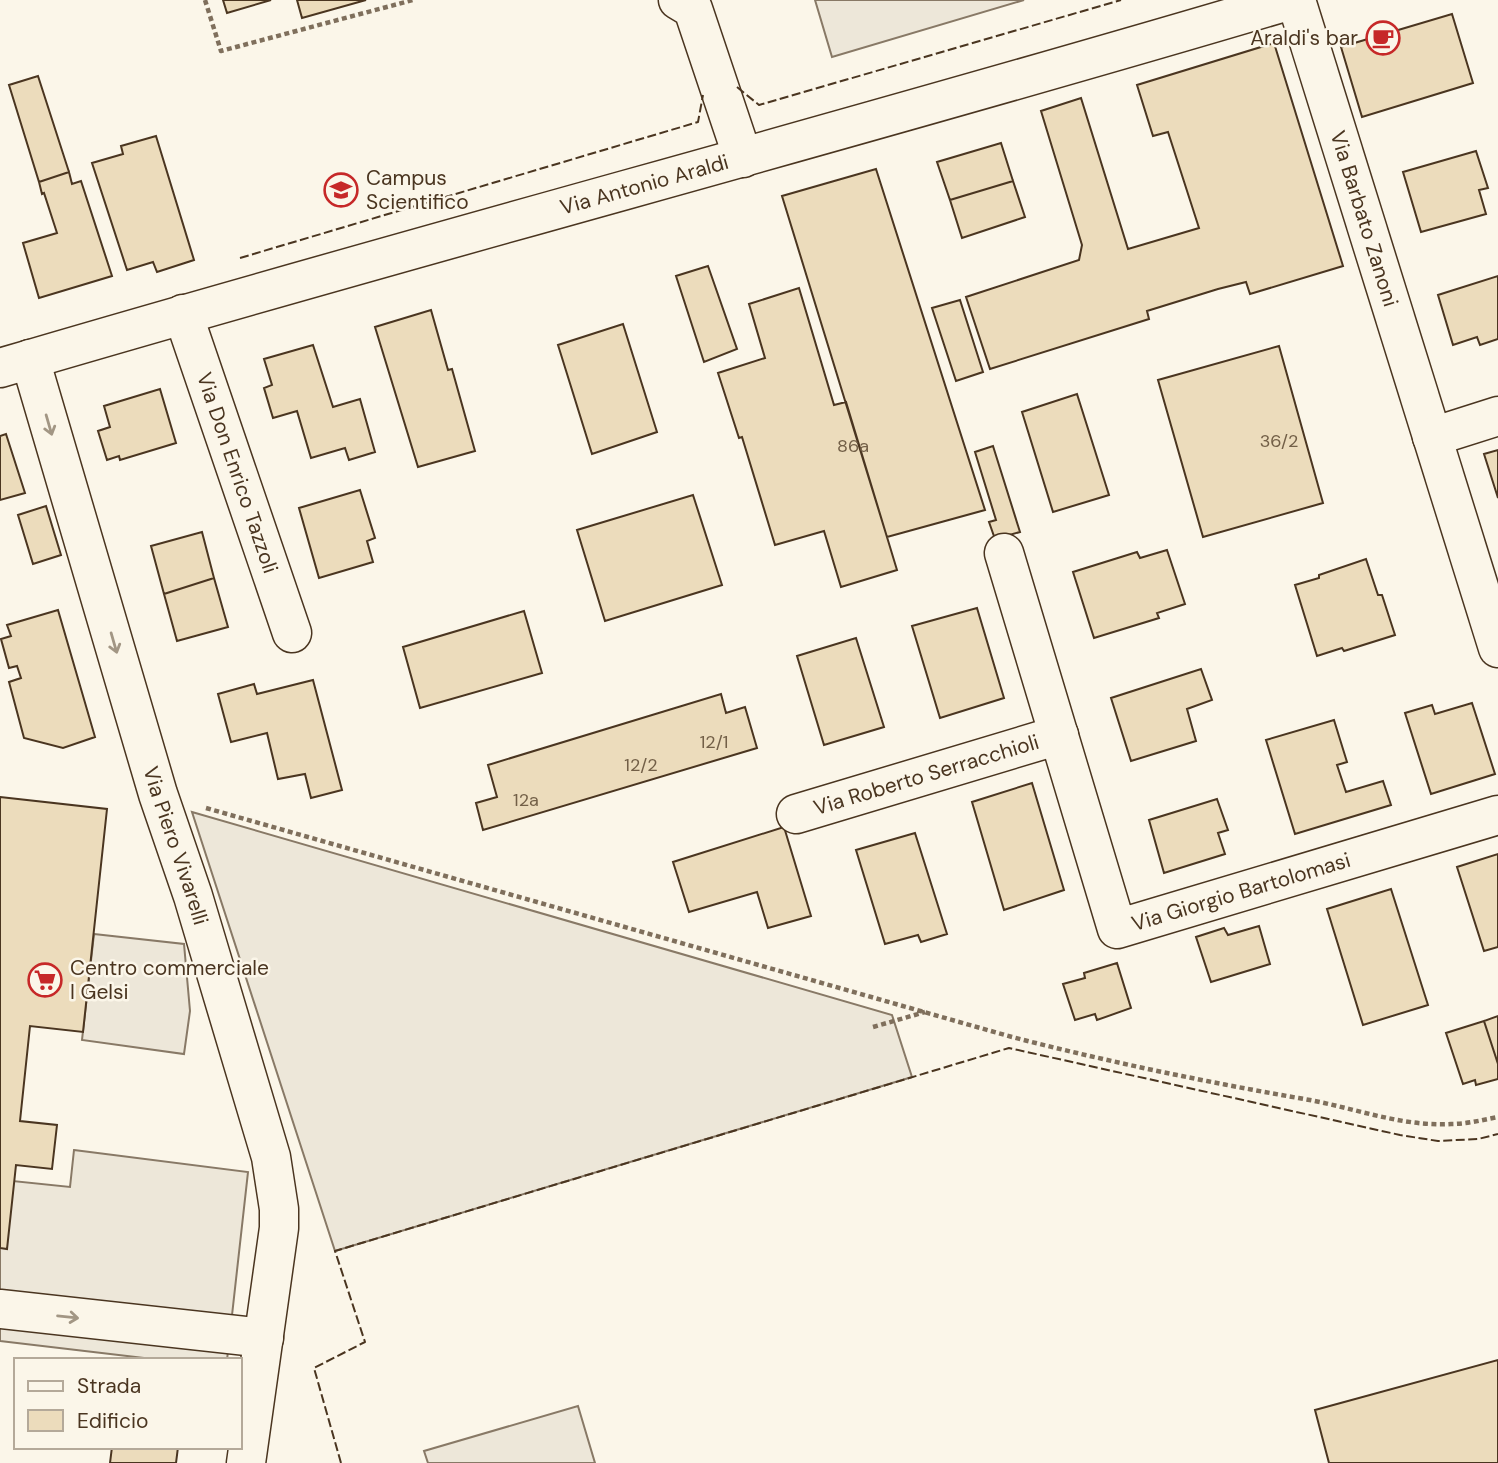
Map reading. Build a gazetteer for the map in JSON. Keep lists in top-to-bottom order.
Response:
{
  "streets": {
    "street": [
      "Via Antonio Araldi",
      "Via Barbato Zanoni",
      "Via Don Enrico Tazzoli",
      "Via Roberto Serracchioli",
      "Via Piero Vivarelli",
      "Via Giorgio Bartolomasi"
    ]
  },
  "crossings": [
    ["Via Antonio Araldi", "Via Barbato Zanoni"],
    ["Via Antonio Araldi", "Via Don Enrico Tazzoli"],
    ["Via Antonio Araldi", "Via Piero Vivarelli"],
    ["Via Roberto Serracchioli", "Via Giorgio Bartolomasi"]
  ],
  "one_way": ["Via Piero Vivarelli"],
  "places": {
    "cafe": ["Araldi's bar"],
    "school or university": ["Campus Scientifico"],
    "supermarket": ["Centro commerciale I Gelsi"]
  },
  "house_numbers": [
    "36/2",
    "86a",
    "12/1",
    "12/2",
    "12a"
  ],
  "legend": ["Strada", "Edificio"]
}
